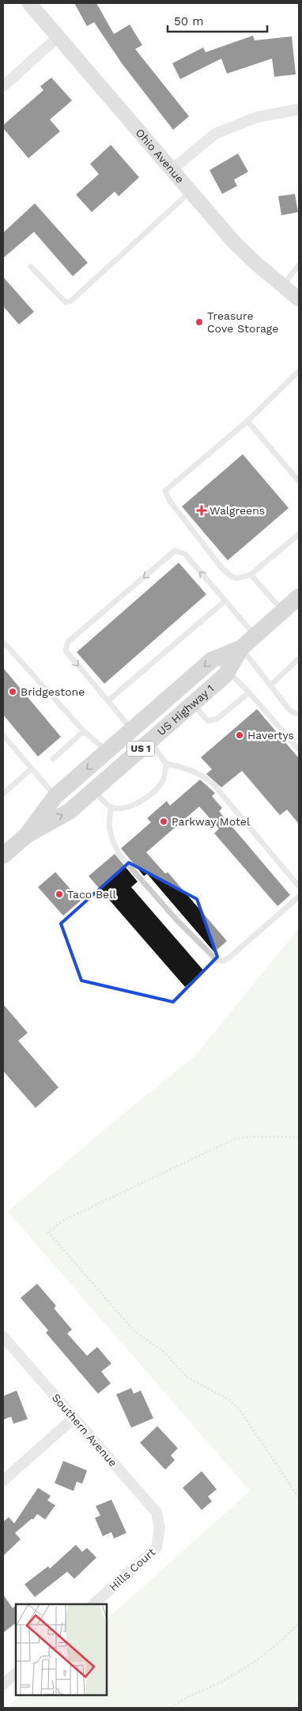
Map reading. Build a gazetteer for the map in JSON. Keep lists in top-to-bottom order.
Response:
{
  "streets": {
    "main road": ["US Highway 1", "US 1"],
    "street": ["Ohio Avenue", "Southern Avenue", "Hills Court"]
  },
  "crossings": [
    ["Southern Avenue", "Hills Court"]
  ],
  "places": {
    "other": [
      "Treasure Cove Storage",
      "Bridgestone",
      "Havertys",
      "Parkway Motel",
      "Taco Bell"
    ],
    "health": ["Walgreens"]
  },
  "scale_bar": "50 m"
}
